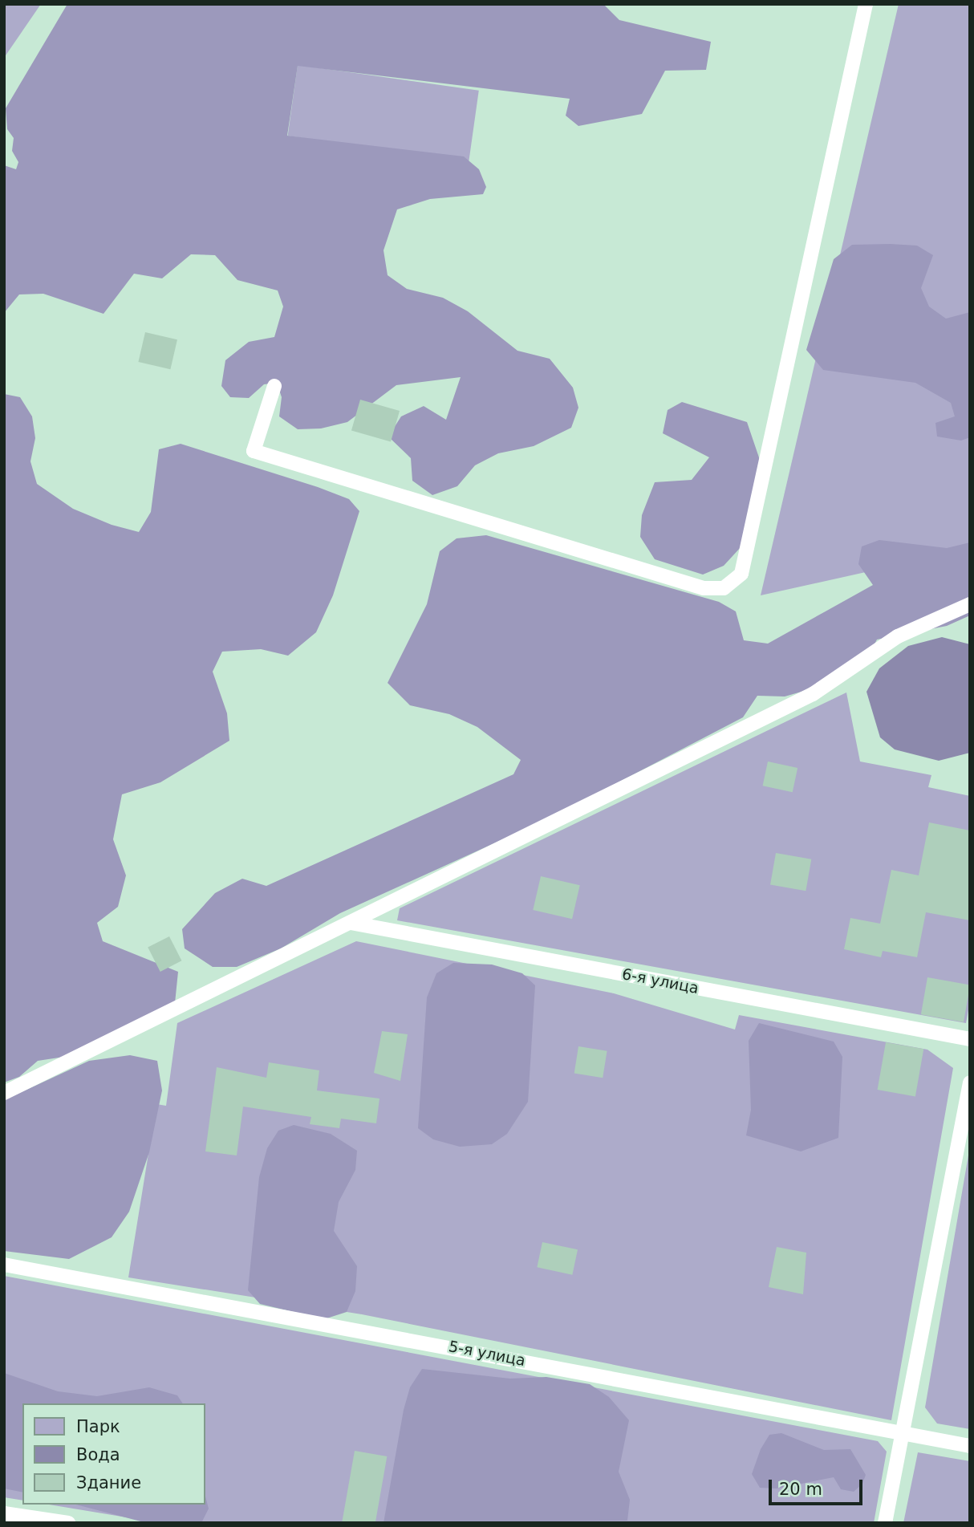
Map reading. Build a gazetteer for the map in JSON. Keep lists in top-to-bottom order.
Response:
{
  "streets": {
    "lane": ["6-я улица", "5-я улица"]
  },
  "legend": ["Парк", "Вода", "Здание"],
  "scale_bar": "20 m"
}
